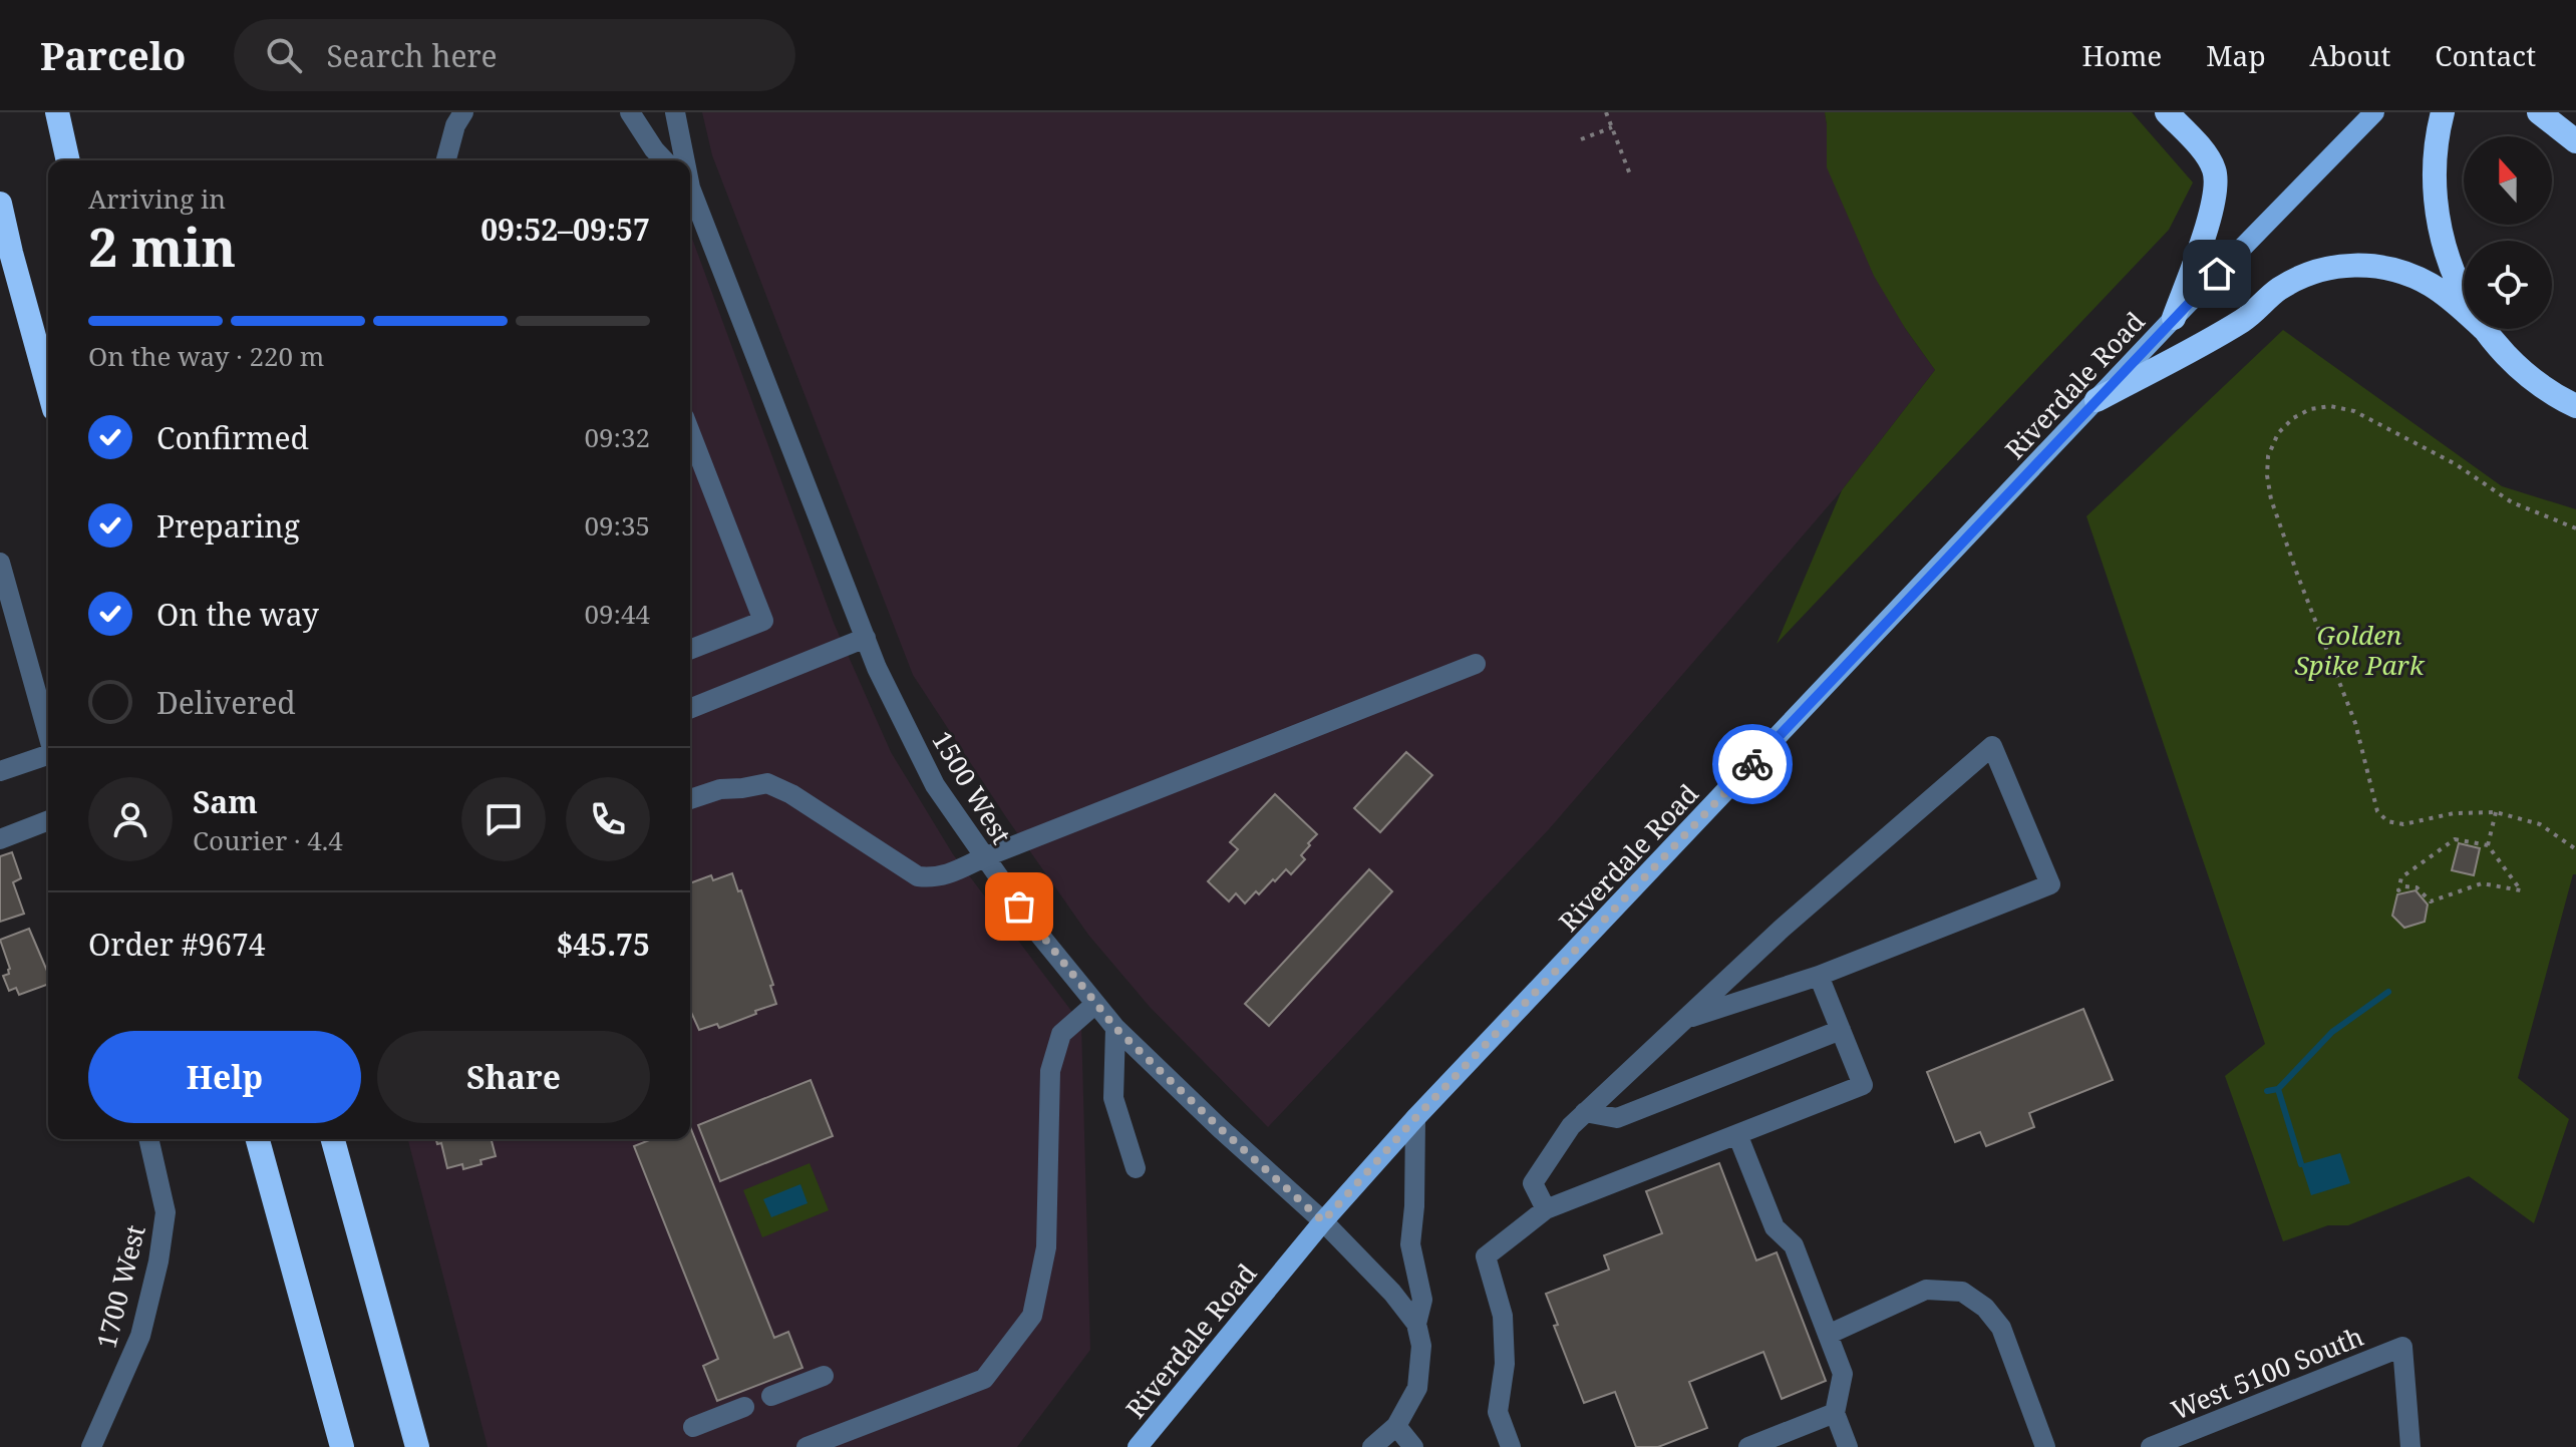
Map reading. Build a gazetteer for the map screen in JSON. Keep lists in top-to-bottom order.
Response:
{
  "streets": {
    "main road": ["Riverdale Road"],
    "street": ["1500 West", "1700 West", "West 5100 South"]
  },
  "crossings": [
    ["Riverdale Road", "1500 West"]
  ],
  "parks": ["Golden Spike Park"],
  "north": "top",
  "page": {
    "header": "Parcelo",
    "search": "Search here",
    "nav": [
      "Home",
      "Map",
      "About",
      "Contact"
    ],
    "heading": ["2 min", "Arriving in", "09:52–09:57"],
    "panel": [
      "Sam",
      "Courier · 4.4",
      "Order #9674",
      "$45.75"
    ],
    "bar": "On the way · 220 m",
    "list": [
      ["Confirmed", "09:32"],
      ["Preparing", "09:35"],
      ["On the way", "09:44"],
      "Delivered"
    ],
    "buttons": ["Help", "Share"]
  }
}
